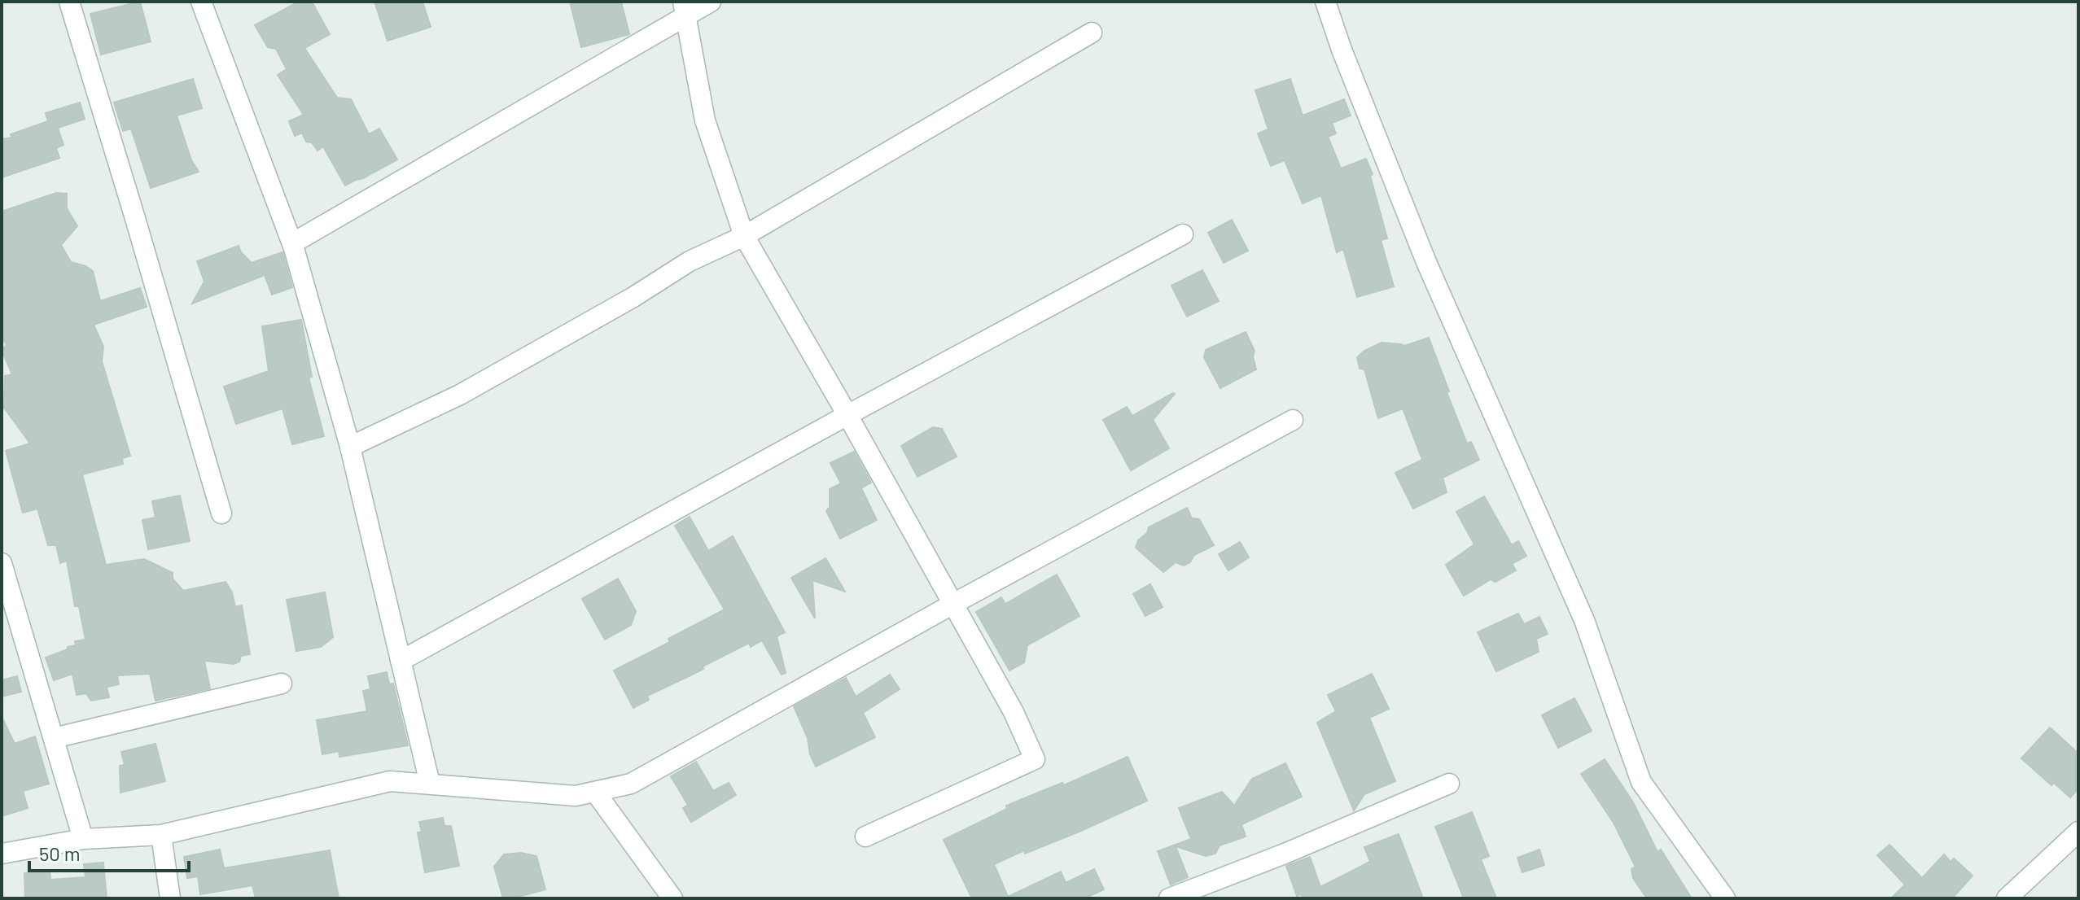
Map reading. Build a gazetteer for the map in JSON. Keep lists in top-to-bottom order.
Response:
{
  "scale_bar": "50 m"
}
